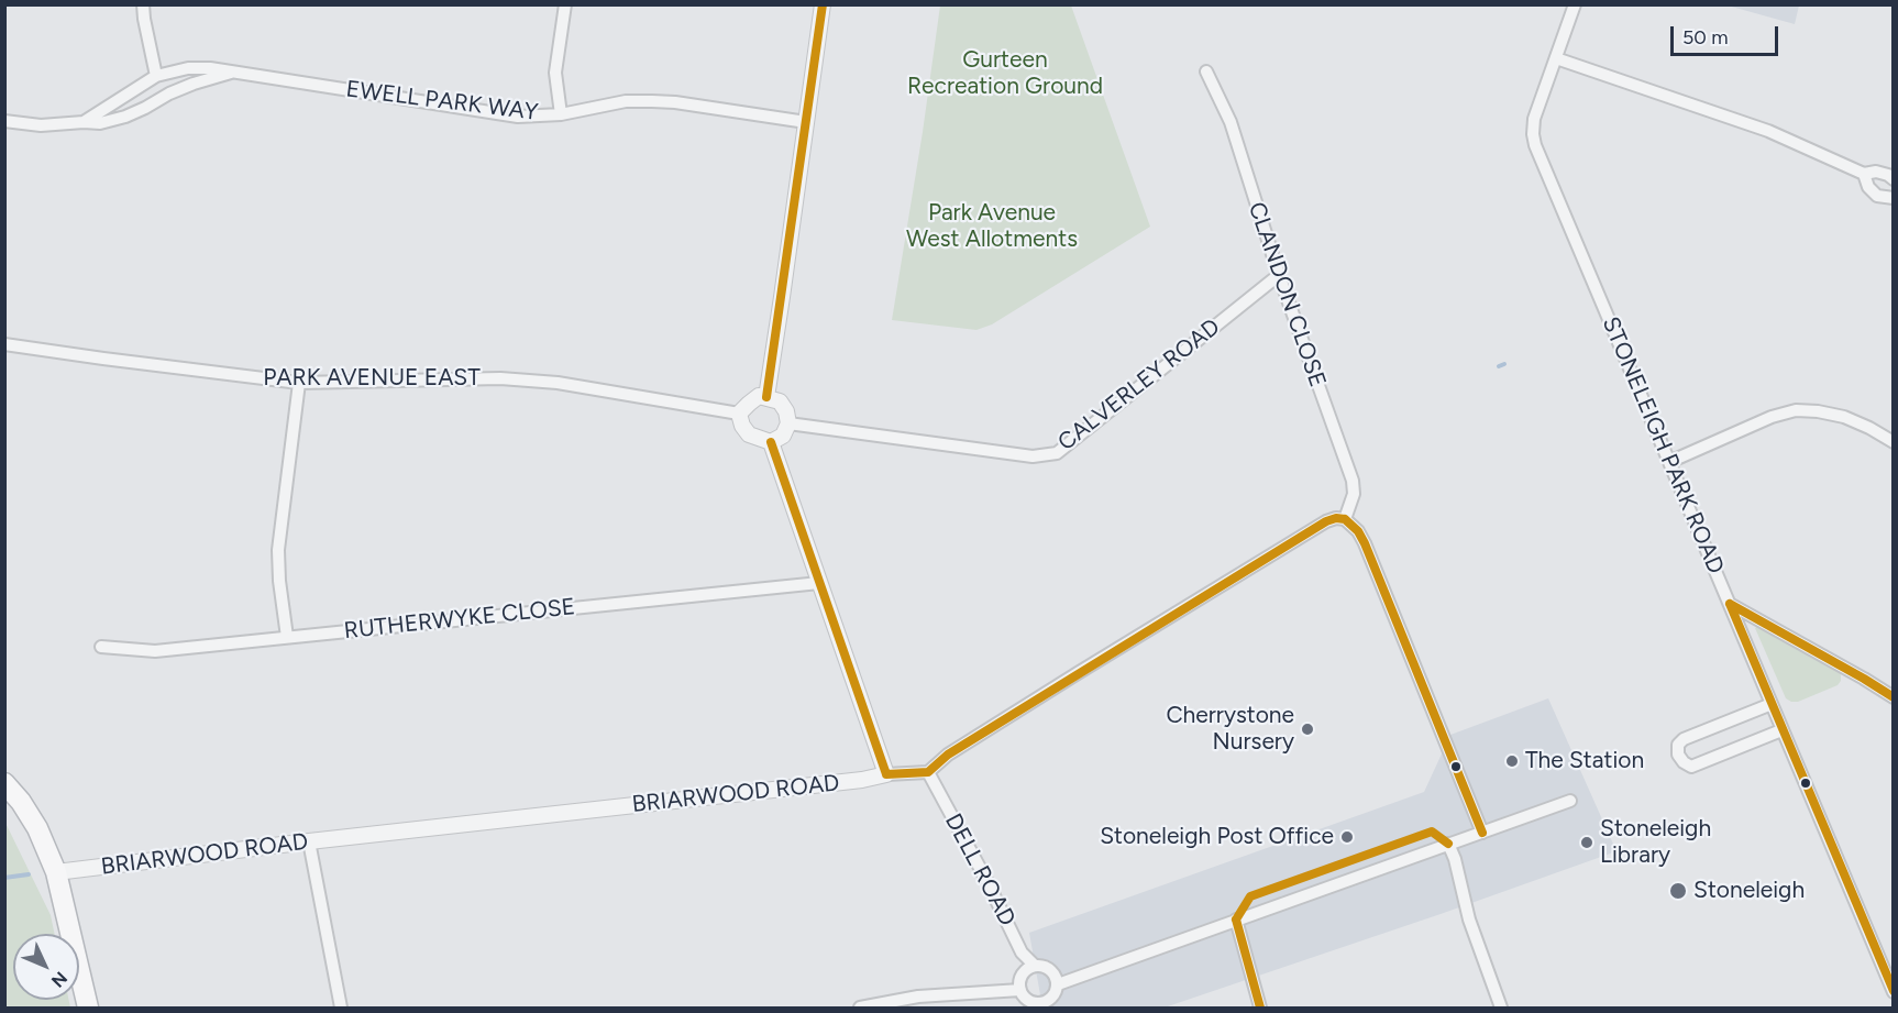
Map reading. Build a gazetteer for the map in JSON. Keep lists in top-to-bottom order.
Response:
{
  "streets": {
    "street": [
      "EWELL PARK WAY",
      "CLANDON CLOSE",
      "PARK AVENUE EAST",
      "CALVERLEY ROAD",
      "STONELEIGH PARK ROAD",
      "RUTHERWYKE CLOSE",
      "BRIARWOOD ROAD",
      "DELL ROAD"
    ]
  },
  "crossings": [
    ["CLANDON CLOSE", "CALVERLEY ROAD"],
    ["PARK AVENUE EAST", "CALVERLEY ROAD"],
    ["BRIARWOOD ROAD", "DELL ROAD"]
  ],
  "parks": ["Gurteen Recreation Ground", "Park Avenue West Allotments"],
  "places": [
    "Cherrystone Nursery",
    "The Station",
    "Stoneleigh Post Office",
    "Stoneleigh Library",
    "Stoneleigh"
  ],
  "scale_bar": "50 m",
  "north": "bottom right"
}
